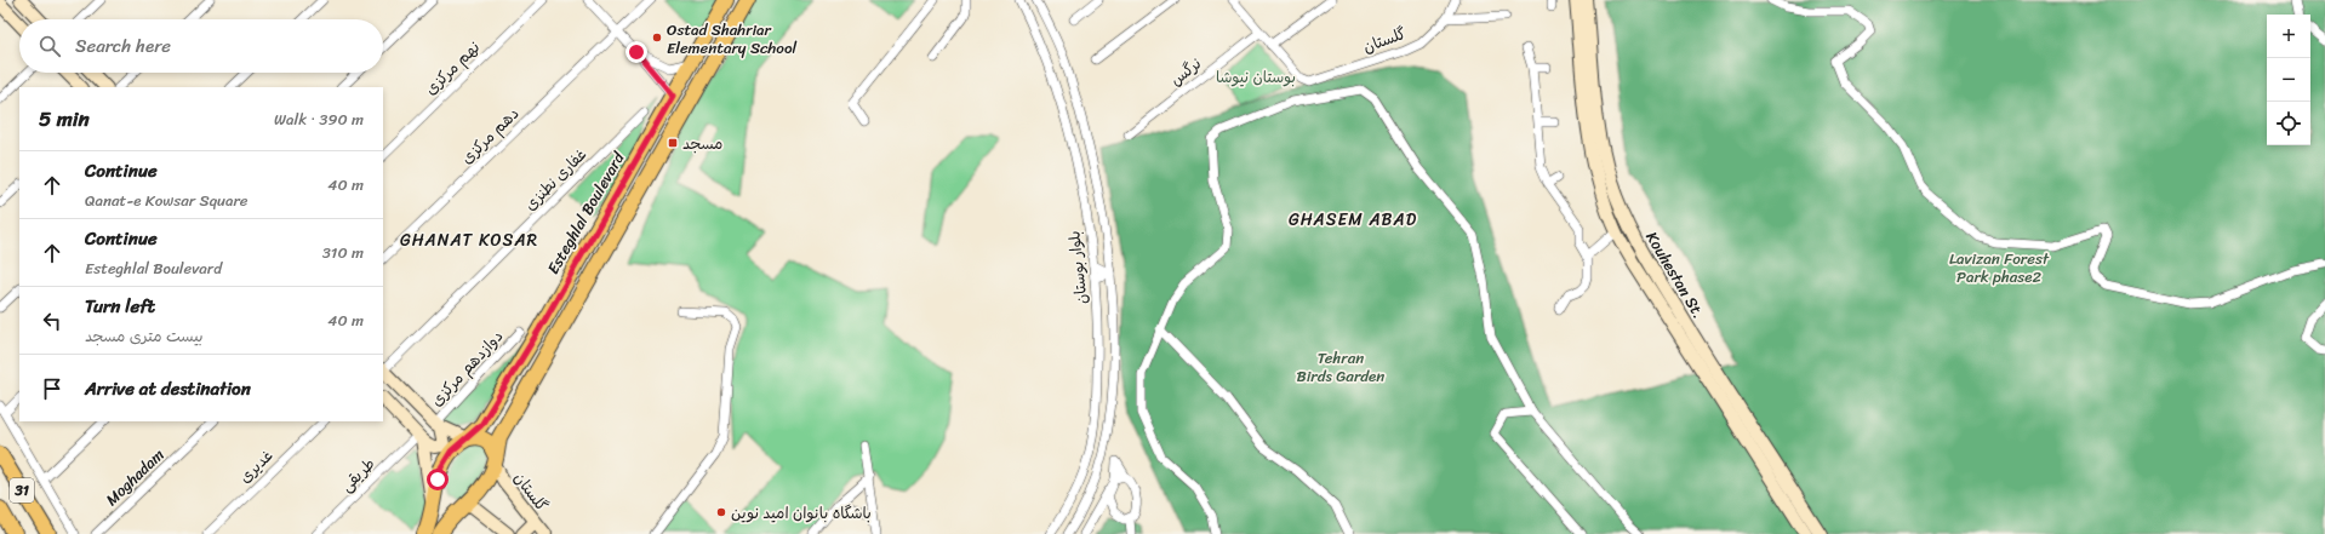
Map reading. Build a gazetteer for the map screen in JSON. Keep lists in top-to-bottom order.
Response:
{
  "streets": {
    "main road": [
      "گلستان",
      "Esteghlal Boulevard",
      "Kouhestan St.",
      "31"
    ],
    "street": [
      "نهم مرکزی",
      "نرگس",
      "دهم مرکزی",
      "غفاری نطنزی",
      "بلوار بوستان",
      "دوازدهم مرکزی",
      "غدیری",
      "طریقی",
      "Moghadam"
    ]
  },
  "districts": ["GHASEM ABAD", "GHANAT KOSAR"],
  "parks": ["بوستان نیوشا", "Lavizan Forest Park phase2", "Tehran Birds Garden"],
  "places": {
    "other": ["Ostad Shahriar Elementary School", "باشگاه بانوان امید نوین"],
    "transit": ["مسجد"]
  },
  "page": {
    "map_buttons": ["+", "−"],
    "search": "Search here",
    "heading": ["5 min", "Walk · 390 m"],
    "list": [
      ["Continue", "Qanat-e Kowsar Square", "40 m"],
      ["Continue", "Esteghlal Boulevard", "310 m"],
      ["Turn left", "بیست متری مسجد", "40 m"],
      "Arrive at destination"
    ]
  }
}
